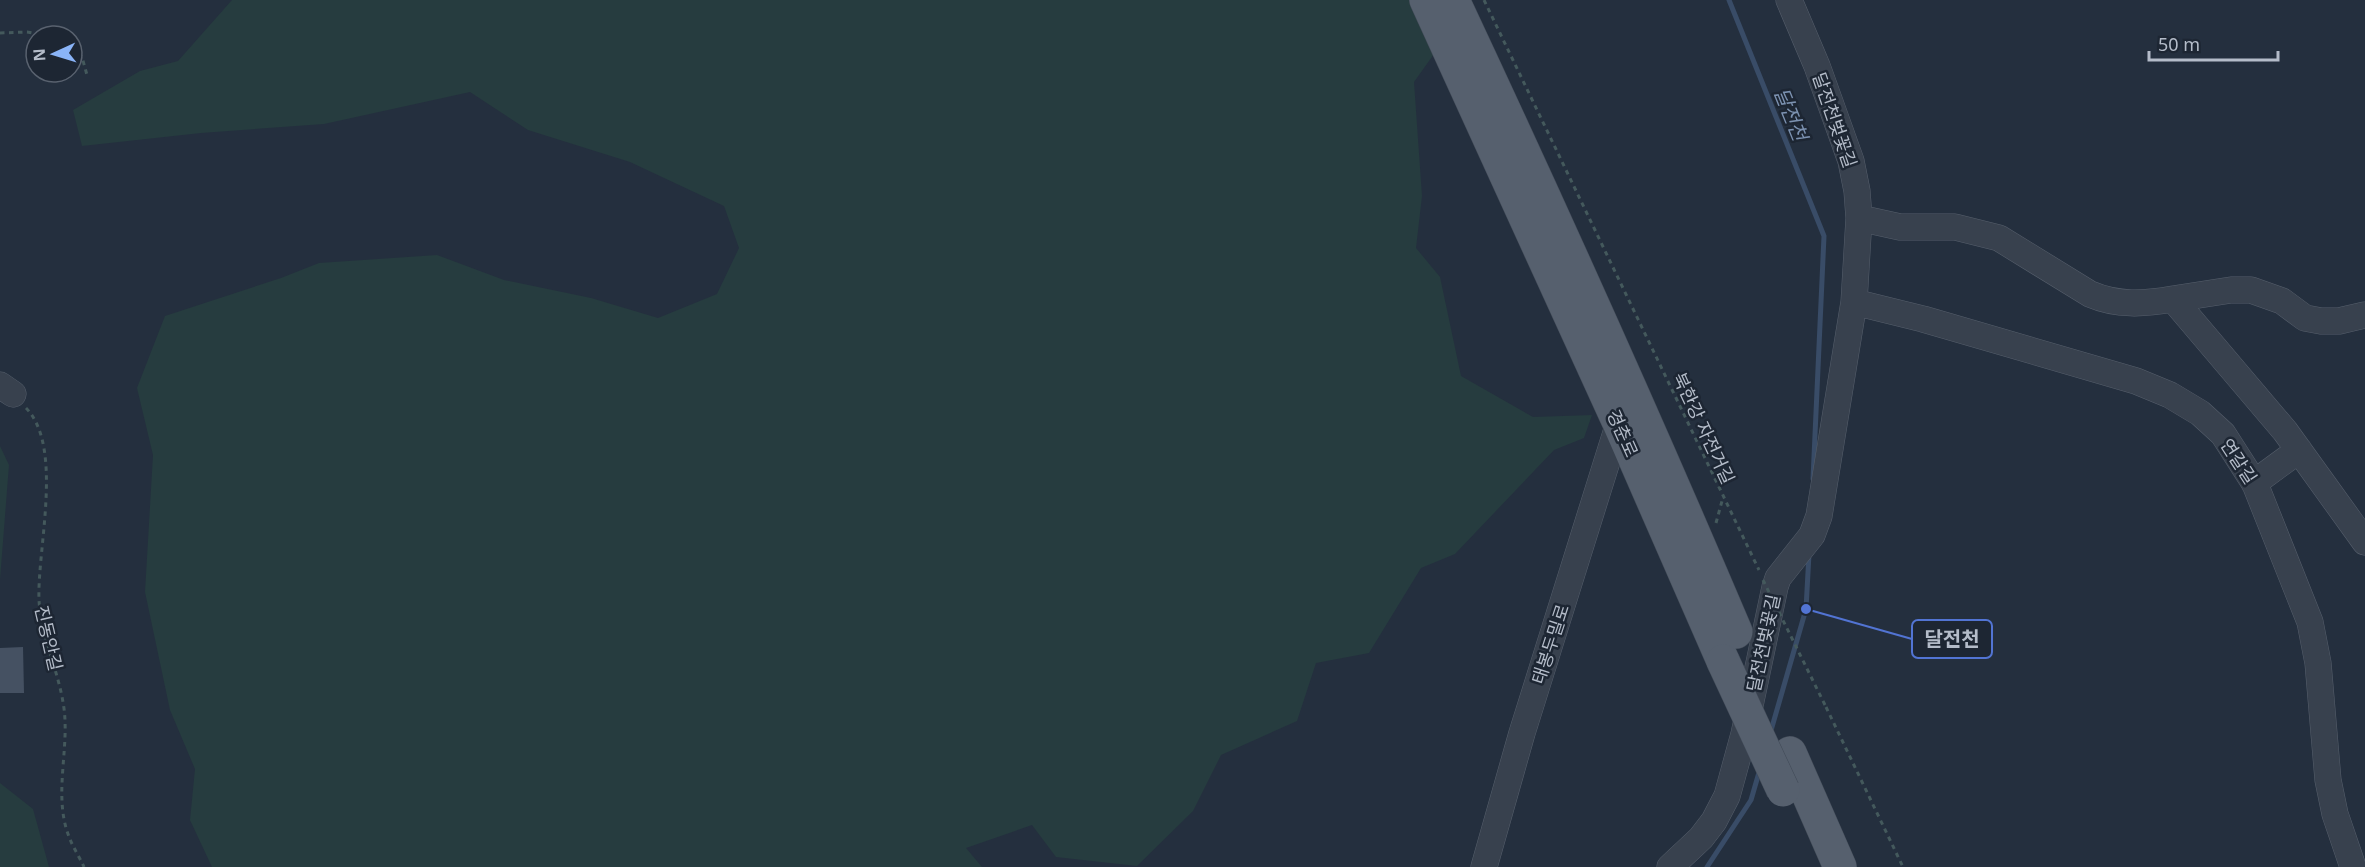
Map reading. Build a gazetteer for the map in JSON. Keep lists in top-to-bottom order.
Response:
{
  "streets": {
    "main road": ["경춘로"],
    "street": ["달전천벚꽃길", "연갈길", "태봉두밀로"],
    "path": ["북한강 자전거길", "진동안길"]
  },
  "crossings": [
    ["달전천벚꽃길", "북한강 자전거길"],
    ["달전천벚꽃길", "연갈길"],
    ["경춘로", "태봉두밀로"]
  ],
  "water": ["달전천"],
  "places": ["달전천"],
  "scale_bar": "50 m",
  "north": "left"
}
